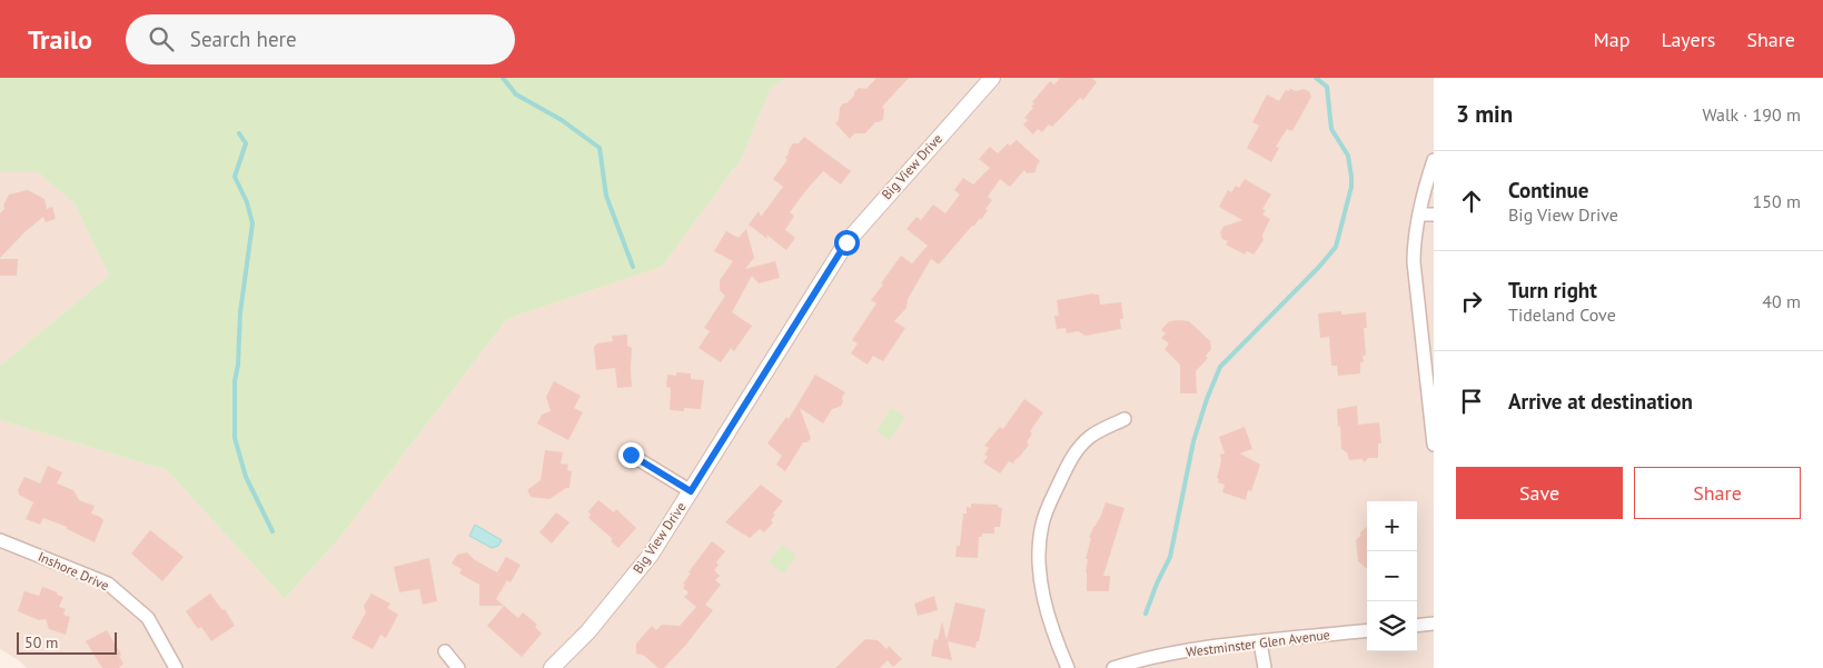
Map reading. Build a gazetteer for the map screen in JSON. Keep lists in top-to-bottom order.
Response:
{
  "streets": {
    "street": ["Big View Drive", "Inshore Drive", "Westminster Glen Avenue"]
  },
  "scale_bar": "50 m",
  "page": {
    "header": "Trailo",
    "search": "Search here",
    "nav": ["Map", "Layers", "Share"],
    "heading": ["3 min", "Walk · 190 m"],
    "list": [
      ["Continue", "Big View Drive", "150 m"],
      ["Turn right", "Tideland Cove", "40 m"],
      "Arrive at destination"
    ],
    "buttons": ["Save", "Share"],
    "map_buttons": ["+", "−"],
    "scale": "50 m"
  }
}
